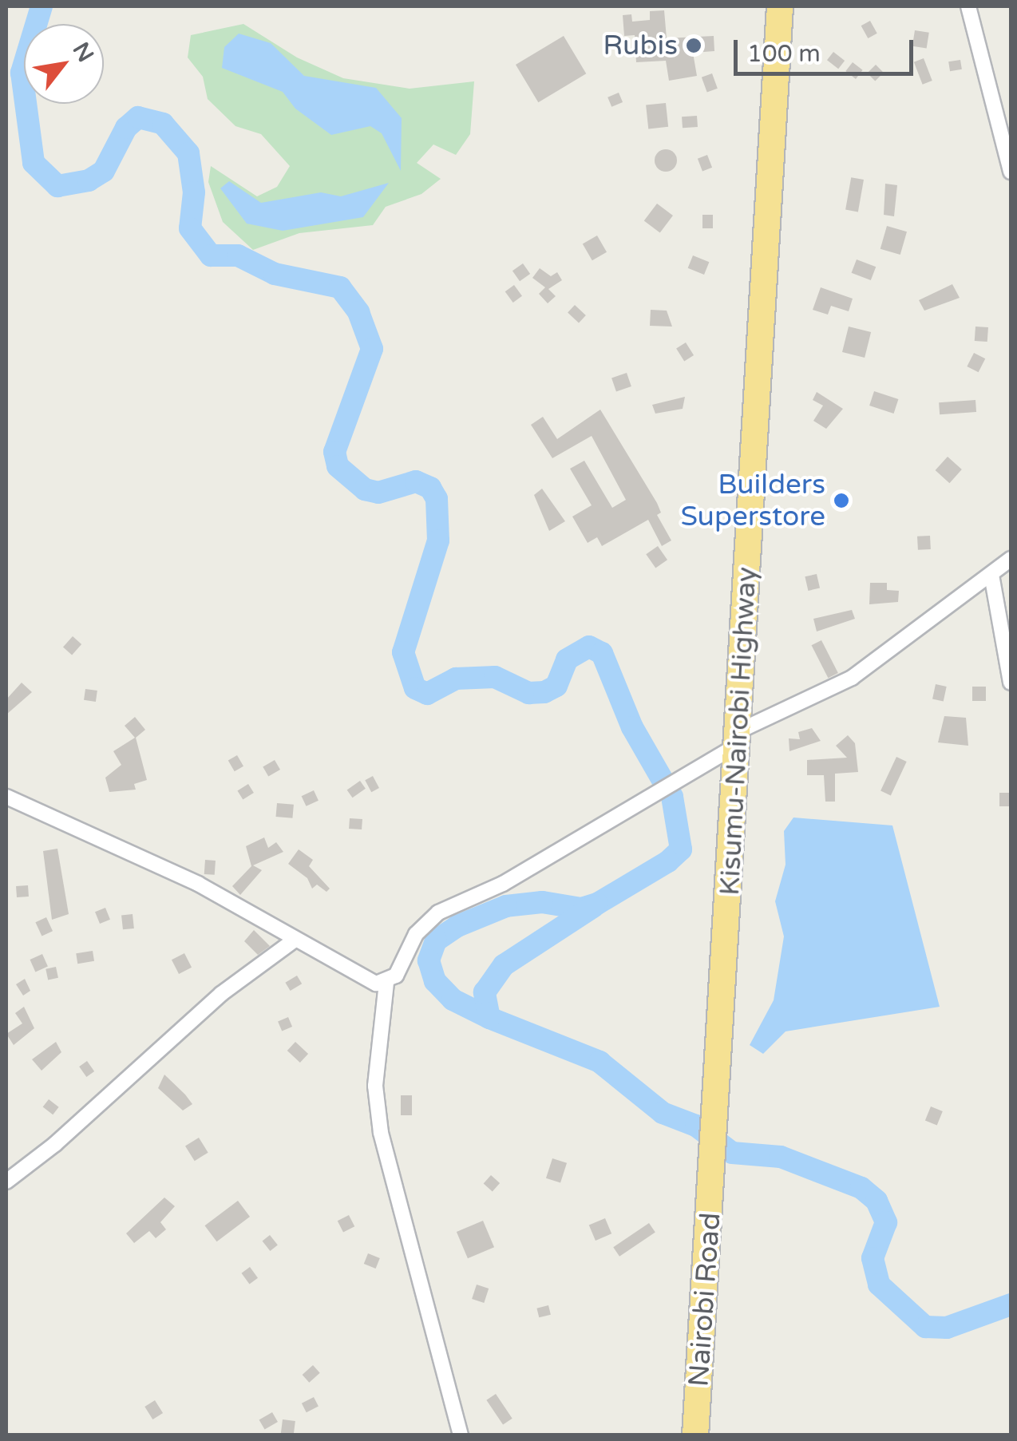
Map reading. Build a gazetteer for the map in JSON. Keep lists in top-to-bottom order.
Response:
{
  "streets": {
    "highway": ["Kisumu-Nairobi Highway", "Nairobi Road"]
  },
  "crossings": [
    ["Kisumu-Nairobi Highway", "Nairobi Road"]
  ],
  "places": ["Rubis", "Builders Superstore"],
  "scale_bar": "100 m",
  "north": "top right"
}
